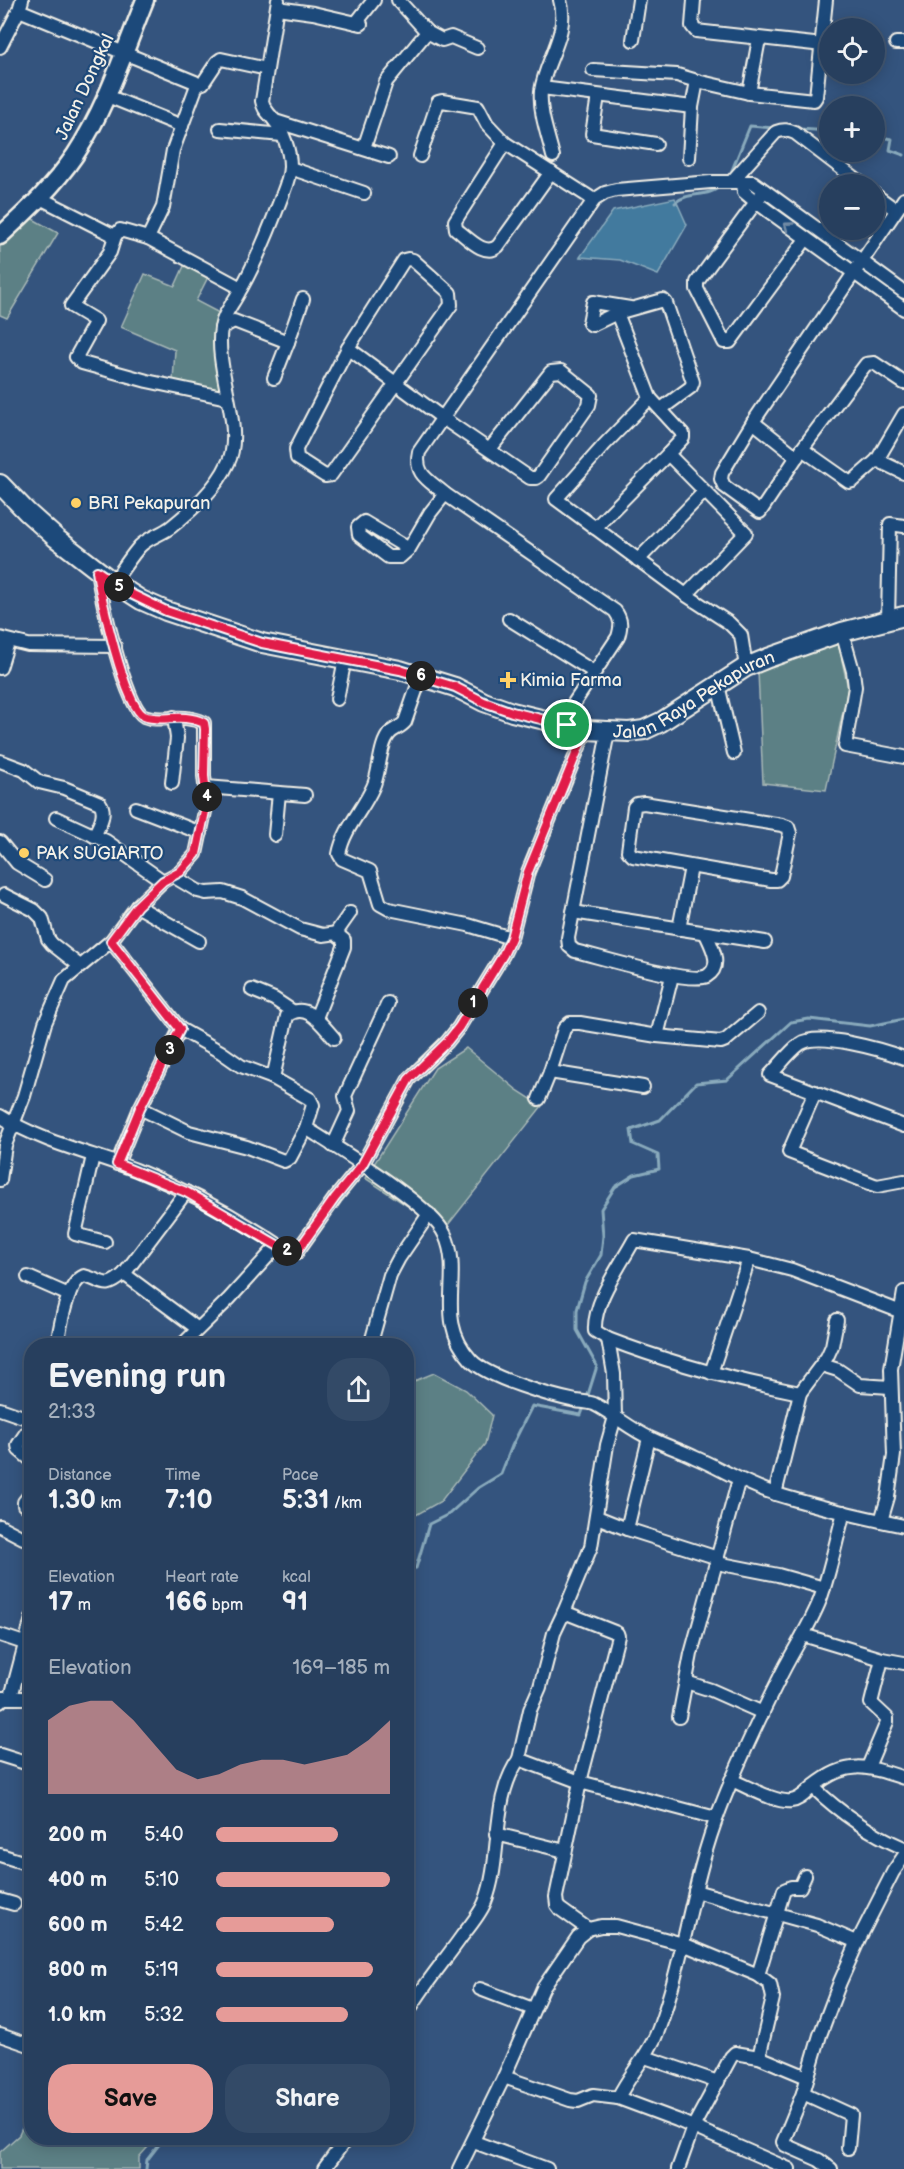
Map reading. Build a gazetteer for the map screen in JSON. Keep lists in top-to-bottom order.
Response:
{
  "streets": {
    "main road": ["Jalan Raya Pekapuran"],
    "street": ["Jalan Dongkal"]
  },
  "places": {
    "other": ["BRI Pekapuran", "PAK SUGIARTO"],
    "health": ["Kimia Farma"]
  },
  "page": {
    "map_buttons": ["+", "−"],
    "pins": [
      "5",
      "6",
      "4",
      "1",
      "3",
      "2"
    ],
    "heading": ["Evening run", "21:33"],
    "stats": [
      ["Distance", "1.30 km"],
      ["Time", "7:10"],
      ["Pace", "5:31 /km"],
      ["Elevation", "17 m"],
      ["Heart rate", "166 bpm"],
      ["kcal", "91"]
    ],
    "chart": ["Elevation", "169–185 m"],
    "list": [
      {
        "name": "200 m",
        "note": "5:40"
      },
      {
        "name": "400 m",
        "note": "5:10"
      },
      {
        "name": "600 m",
        "note": "5:42"
      },
      {
        "name": "800 m",
        "note": "5:19"
      },
      {
        "name": "1.0 km",
        "note": "5:32"
      }
    ],
    "buttons": ["Save", "Share"]
  }
}
